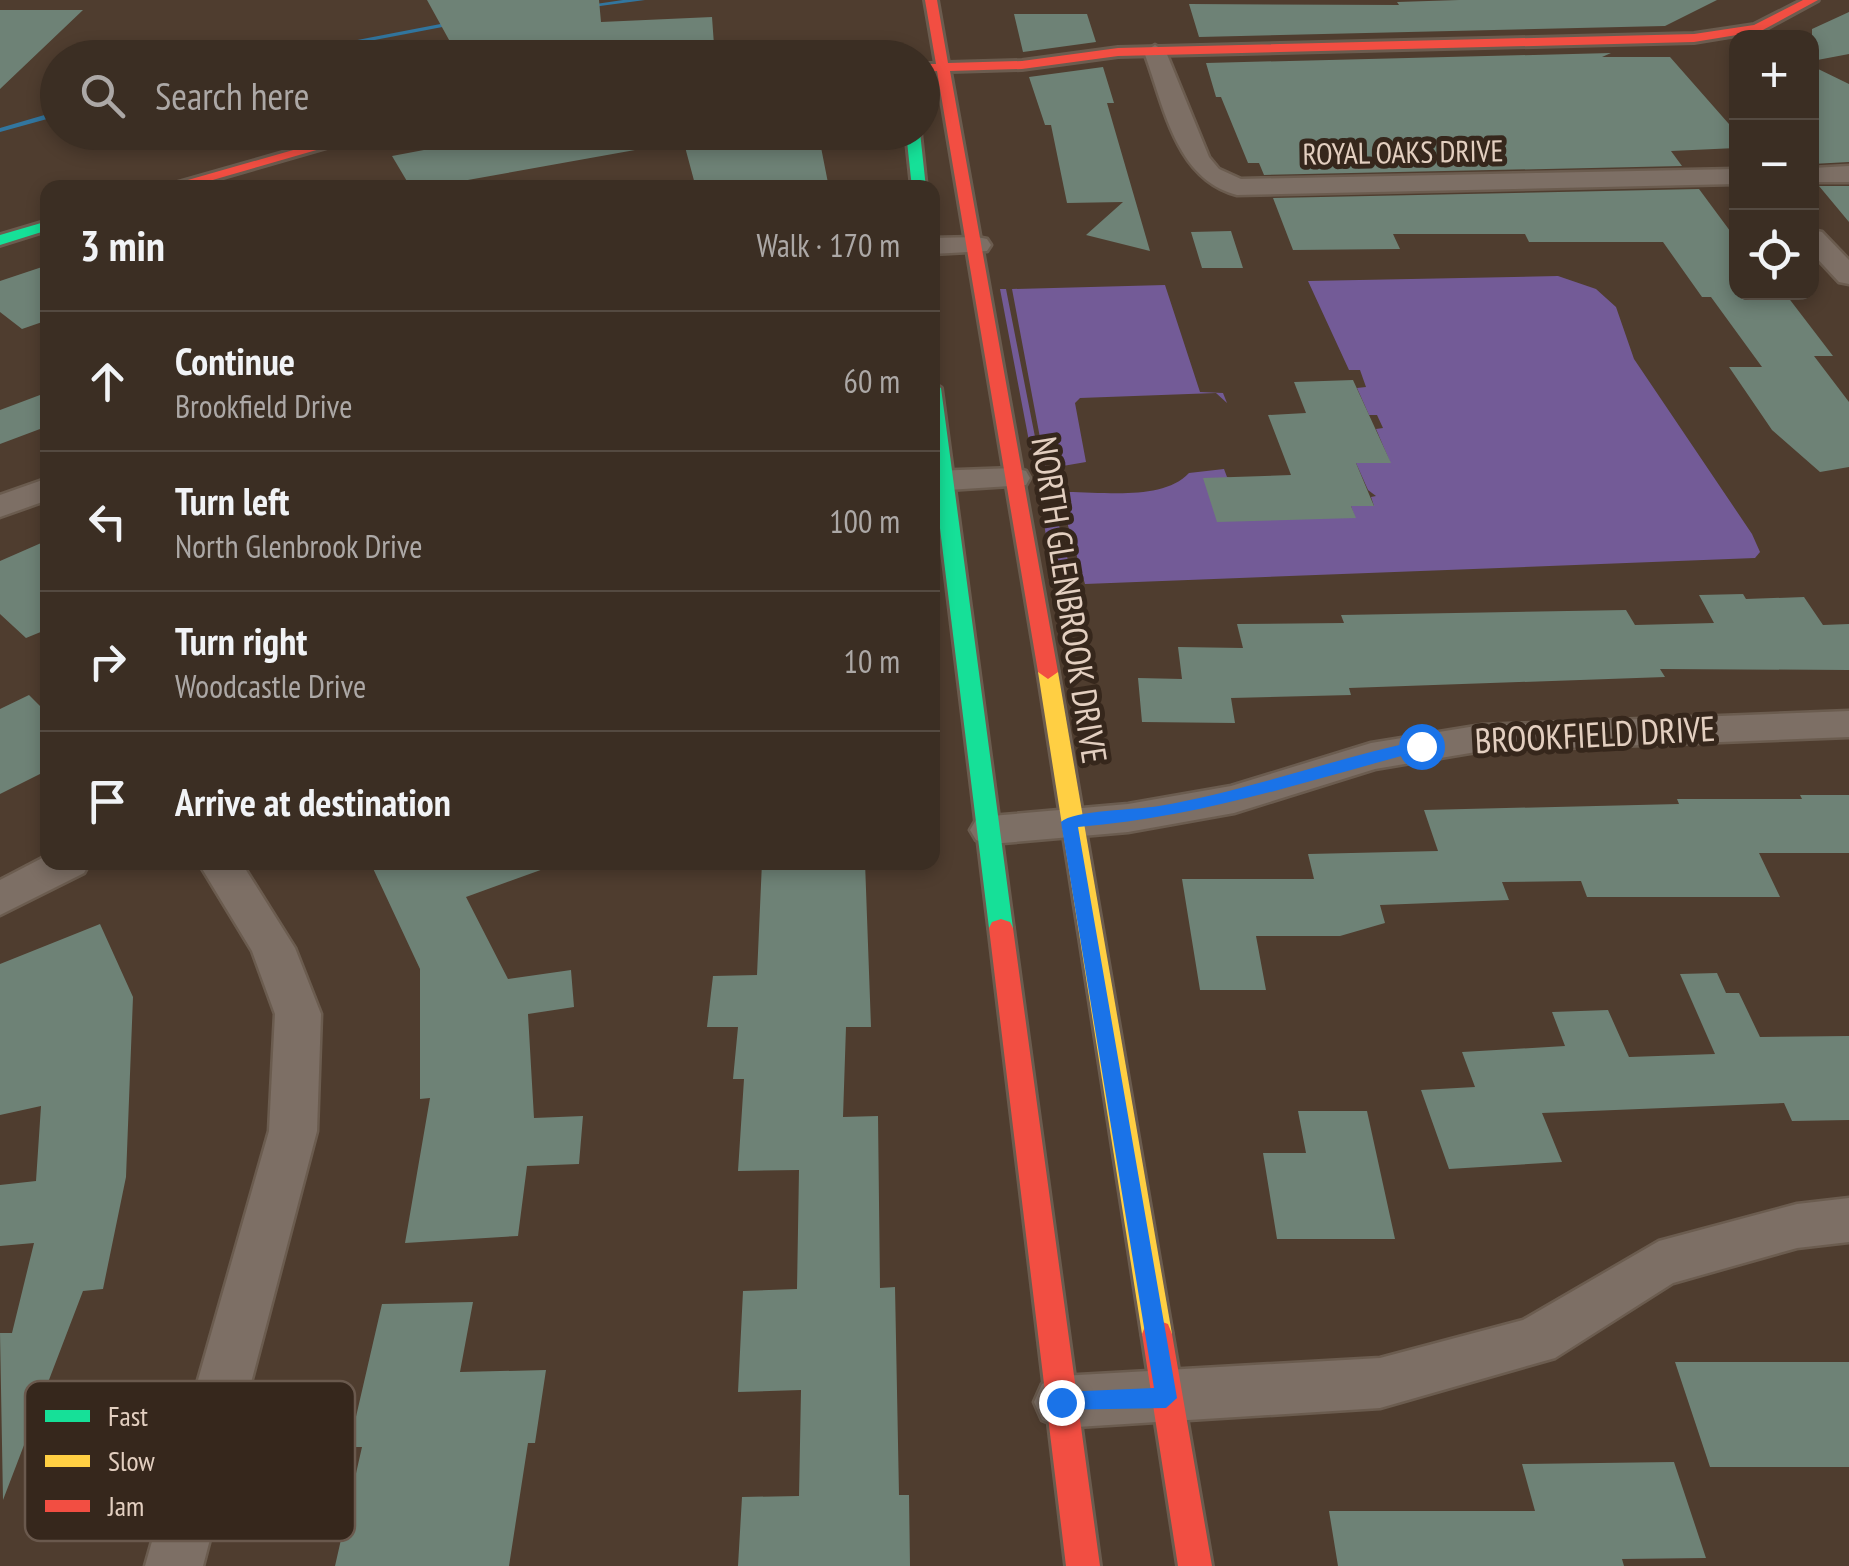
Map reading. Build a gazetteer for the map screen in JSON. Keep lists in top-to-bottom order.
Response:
{
  "streets": {
    "main road": ["NORTH GLENBROOK DRIVE"],
    "street": ["ROYAL OAKS DRIVE", "BROOKFIELD DRIVE"]
  },
  "crossings": [
    ["NORTH GLENBROOK DRIVE", "BROOKFIELD DRIVE"]
  ],
  "legend": ["Fast", "Slow", "Jam"],
  "page": {
    "map_buttons": ["+", "−"],
    "search": "Search here",
    "heading": ["3 min", "Walk · 170 m"],
    "list": [
      ["Continue", "Brookfield Drive", "60 m"],
      ["Turn left", "North Glenbrook Drive", "100 m"],
      ["Turn right", "Woodcastle Drive", "10 m"],
      "Arrive at destination"
    ]
  }
}
